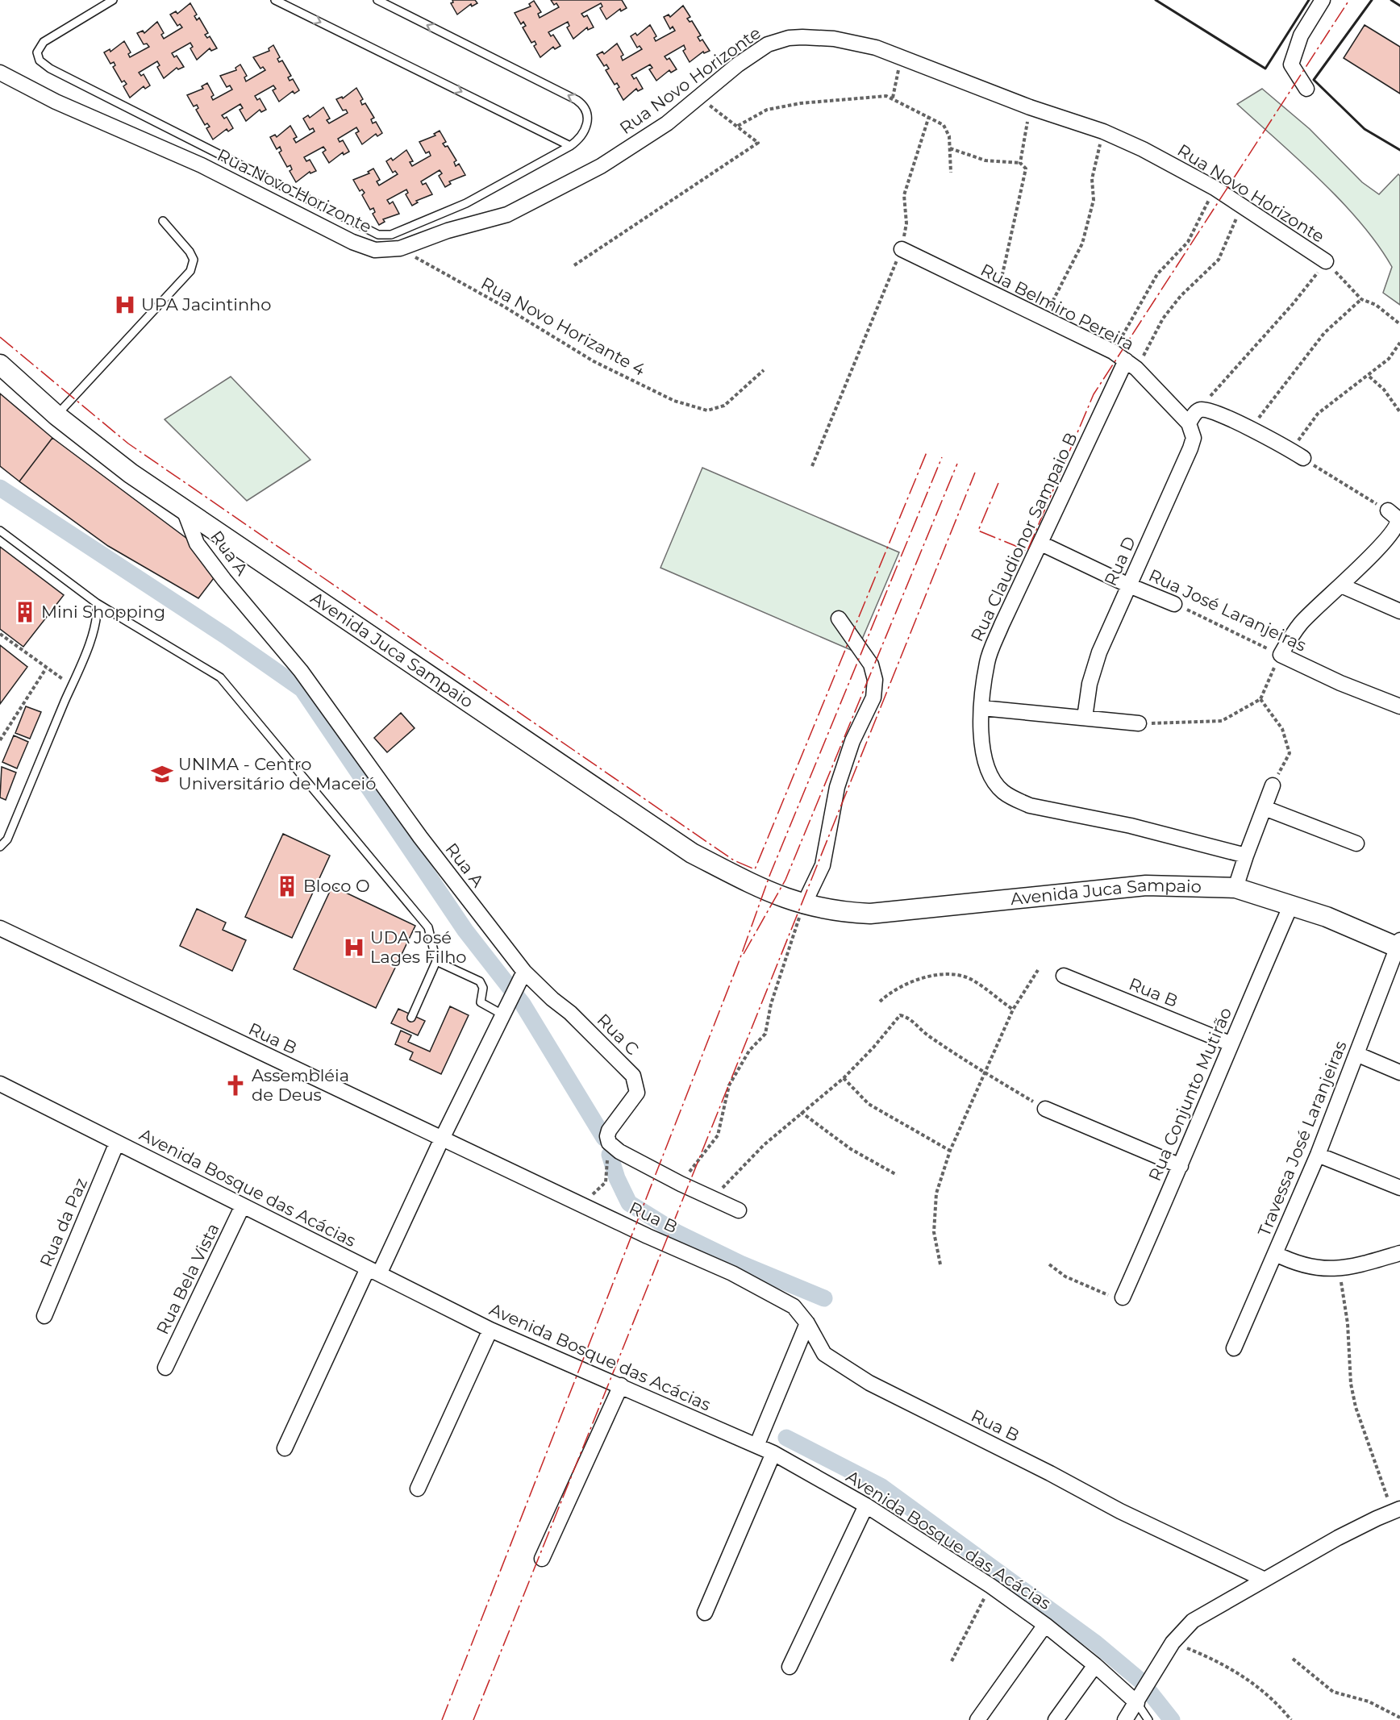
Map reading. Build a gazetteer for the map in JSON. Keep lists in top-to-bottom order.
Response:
{
  "streets": {
    "main road": ["Avenida Juca Sampaio"],
    "street": [
      "Rua Novo Horizonte",
      "Rua Belmiro Pereira",
      "Rua Claudionor Sampaio B",
      "Rua A",
      "Rua D",
      "Rua José Laranjeiras",
      "Rua B",
      "Rua C",
      "Rua Conjunto Mutirão",
      "Travessa José Laranjeiras",
      "Avenida Bosque das Acácias",
      "Rua da Paz",
      "Rua Bela Vista"
    ],
    "path": ["Rua Novo Horizante 4"]
  },
  "crossings": [
    ["Rua Novo Horizonte", "Rua Novo Horizante 4"],
    ["Rua Belmiro Pereira", "Rua Claudionor Sampaio B"],
    ["Rua Belmiro Pereira", "Rua D"],
    ["Rua Claudionor Sampaio B", "Rua José Laranjeiras"],
    ["Rua A", "Avenida Juca Sampaio"],
    ["Rua A", "Rua C"],
    ["Rua D", "Rua José Laranjeiras"],
    ["Avenida Juca Sampaio", "Rua Conjunto Mutirão"],
    ["Avenida Juca Sampaio", "Travessa José Laranjeiras"],
    ["Rua B", "Rua Conjunto Mutirão"],
    ["Avenida Bosque das Acácias", "Rua da Paz"],
    ["Avenida Bosque das Acácias", "Rua Bela Vista"]
  ],
  "places": {
    "hospital": ["UPA Jacintinho", "UDA José Lages Filho"],
    "building": ["Mini Shopping", "Bloco O"],
    "school or university": ["UNIMA - Centro Universitário de Maceió"],
    "church": ["Assembléia de Deus"]
  }
}
